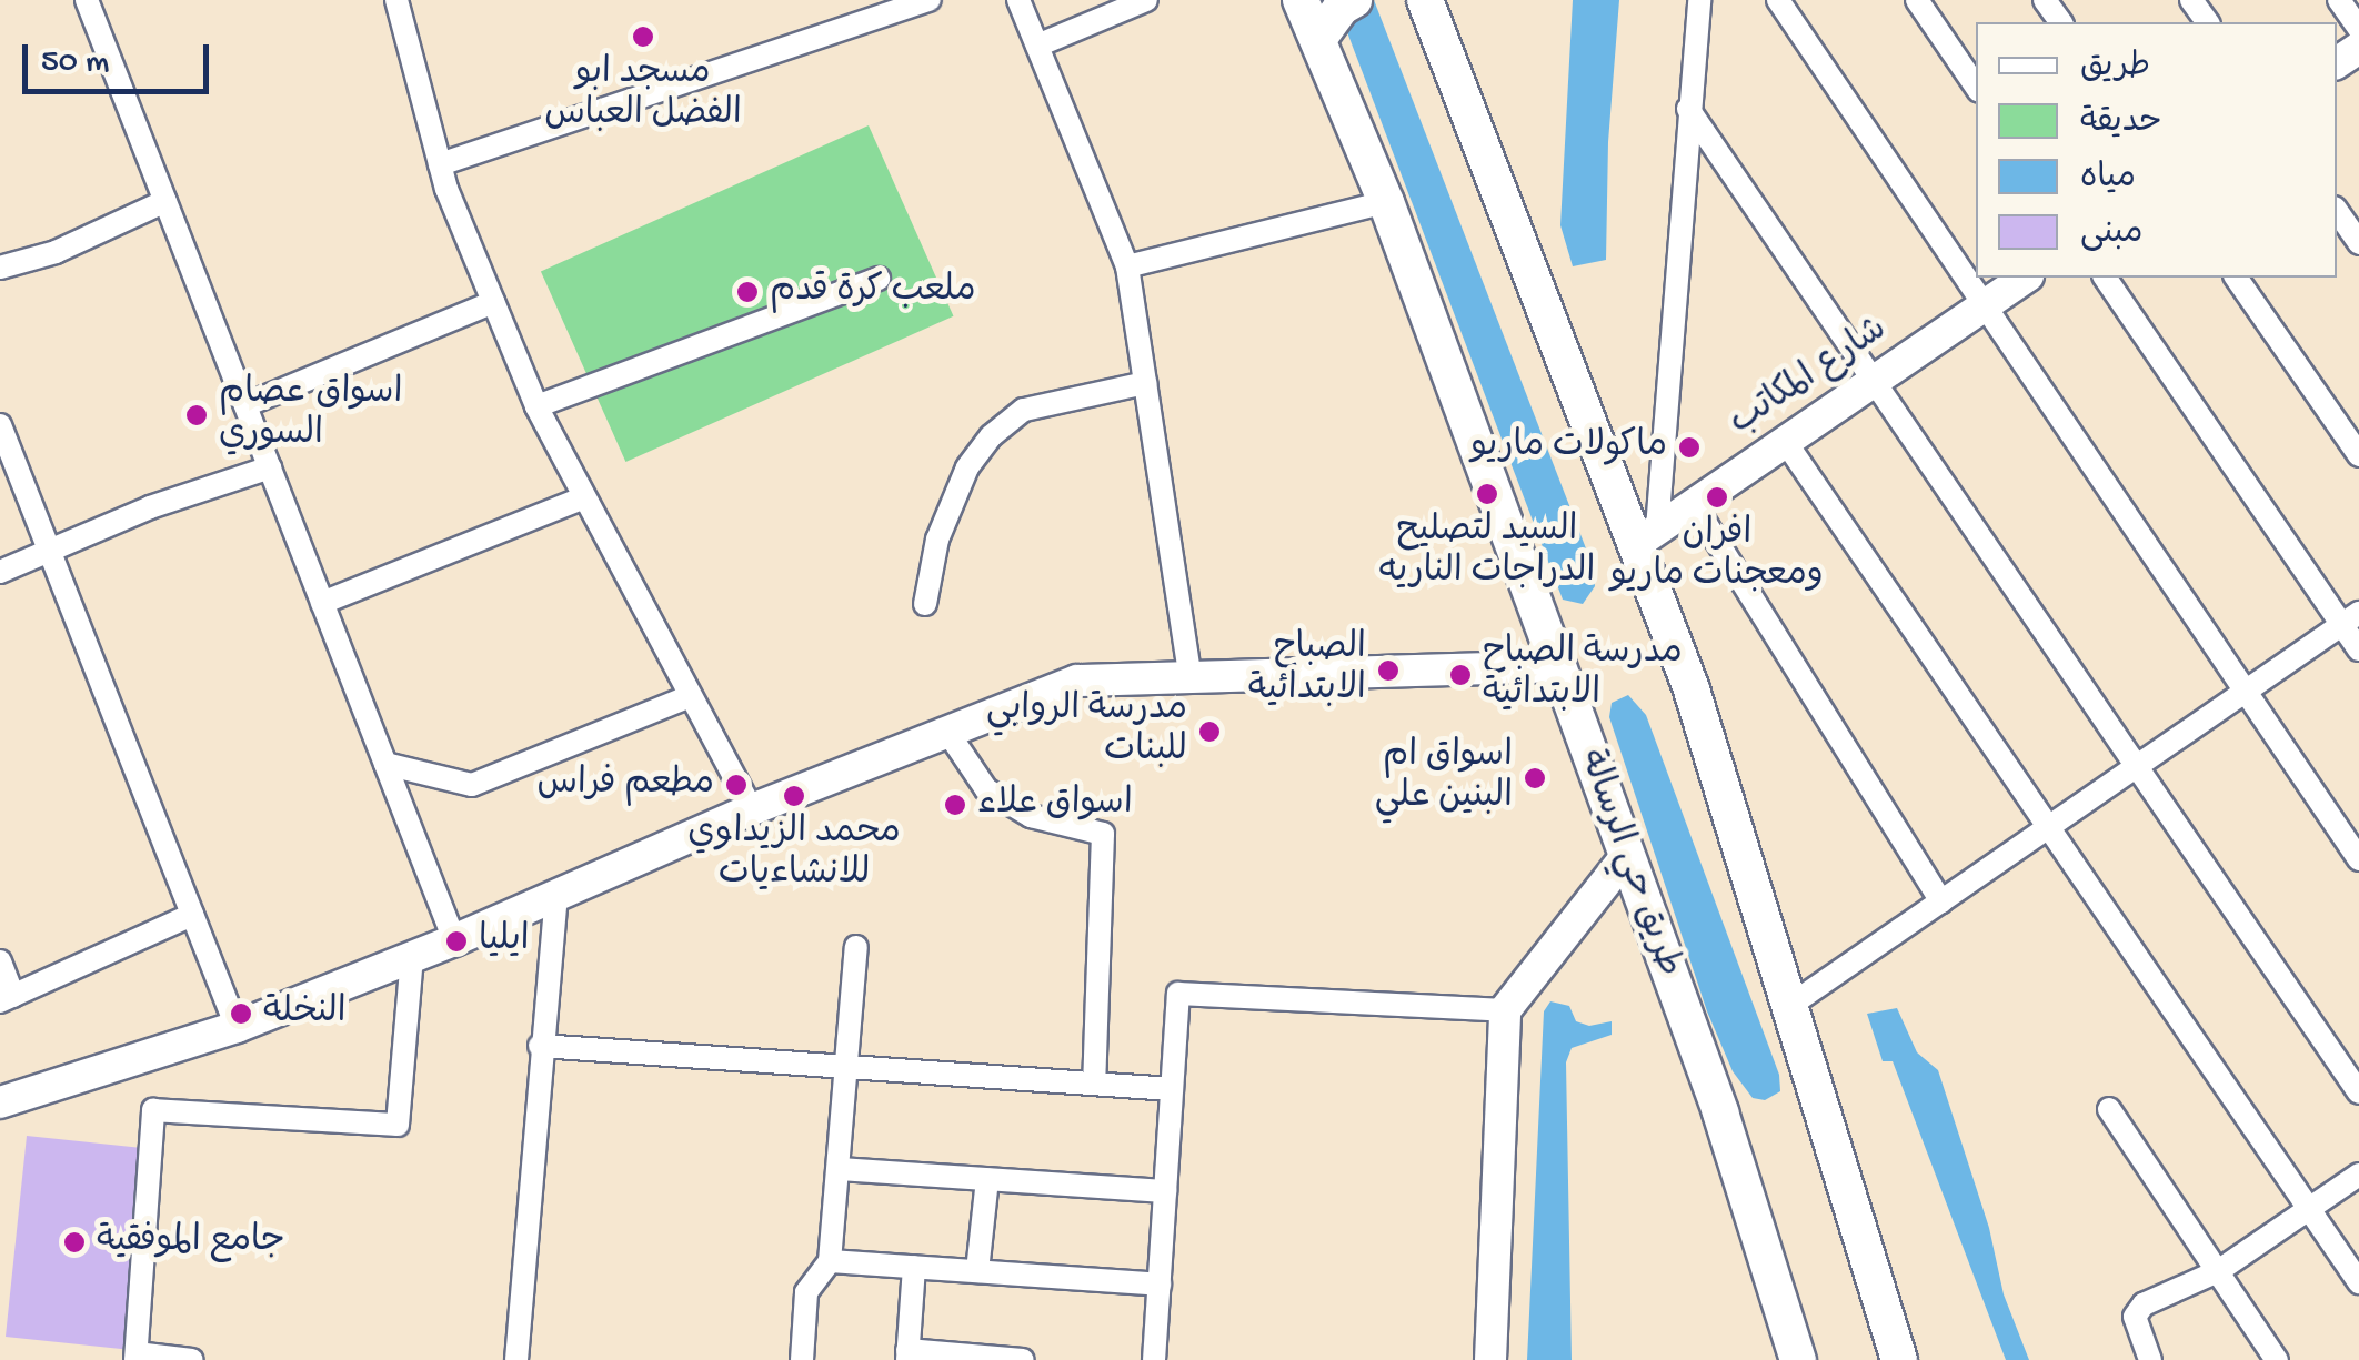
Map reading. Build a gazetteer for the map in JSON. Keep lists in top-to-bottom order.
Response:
{
  "streets": {
    "main road": ["طريق حي الرسالة"],
    "street": ["شارع المكاتب"]
  },
  "places": [
    "مسجد ابو الفضل العباس",
    "ملعب كرة قدم",
    "اسواق عصام السوري",
    "ماكولات ماريو",
    "السيد لتصليح الدراجات الناريه",
    "افران ومعجنات ماريو",
    "الصباح الابتدائية",
    "مدرسة الصباح الابتدائية",
    "مدرسة الروابي للبنات",
    "اسواق ام البنين علي",
    "مطعم فراس",
    "محمد الزيداوي للانشاءيات",
    "اسواق علاء",
    "ايليا",
    "النخلة",
    "جامع الموفقية"
  ],
  "legend": [
    "طريق",
    "حديقة",
    "مياه",
    "مبنى"
  ],
  "scale_bar": "50 m"
}
